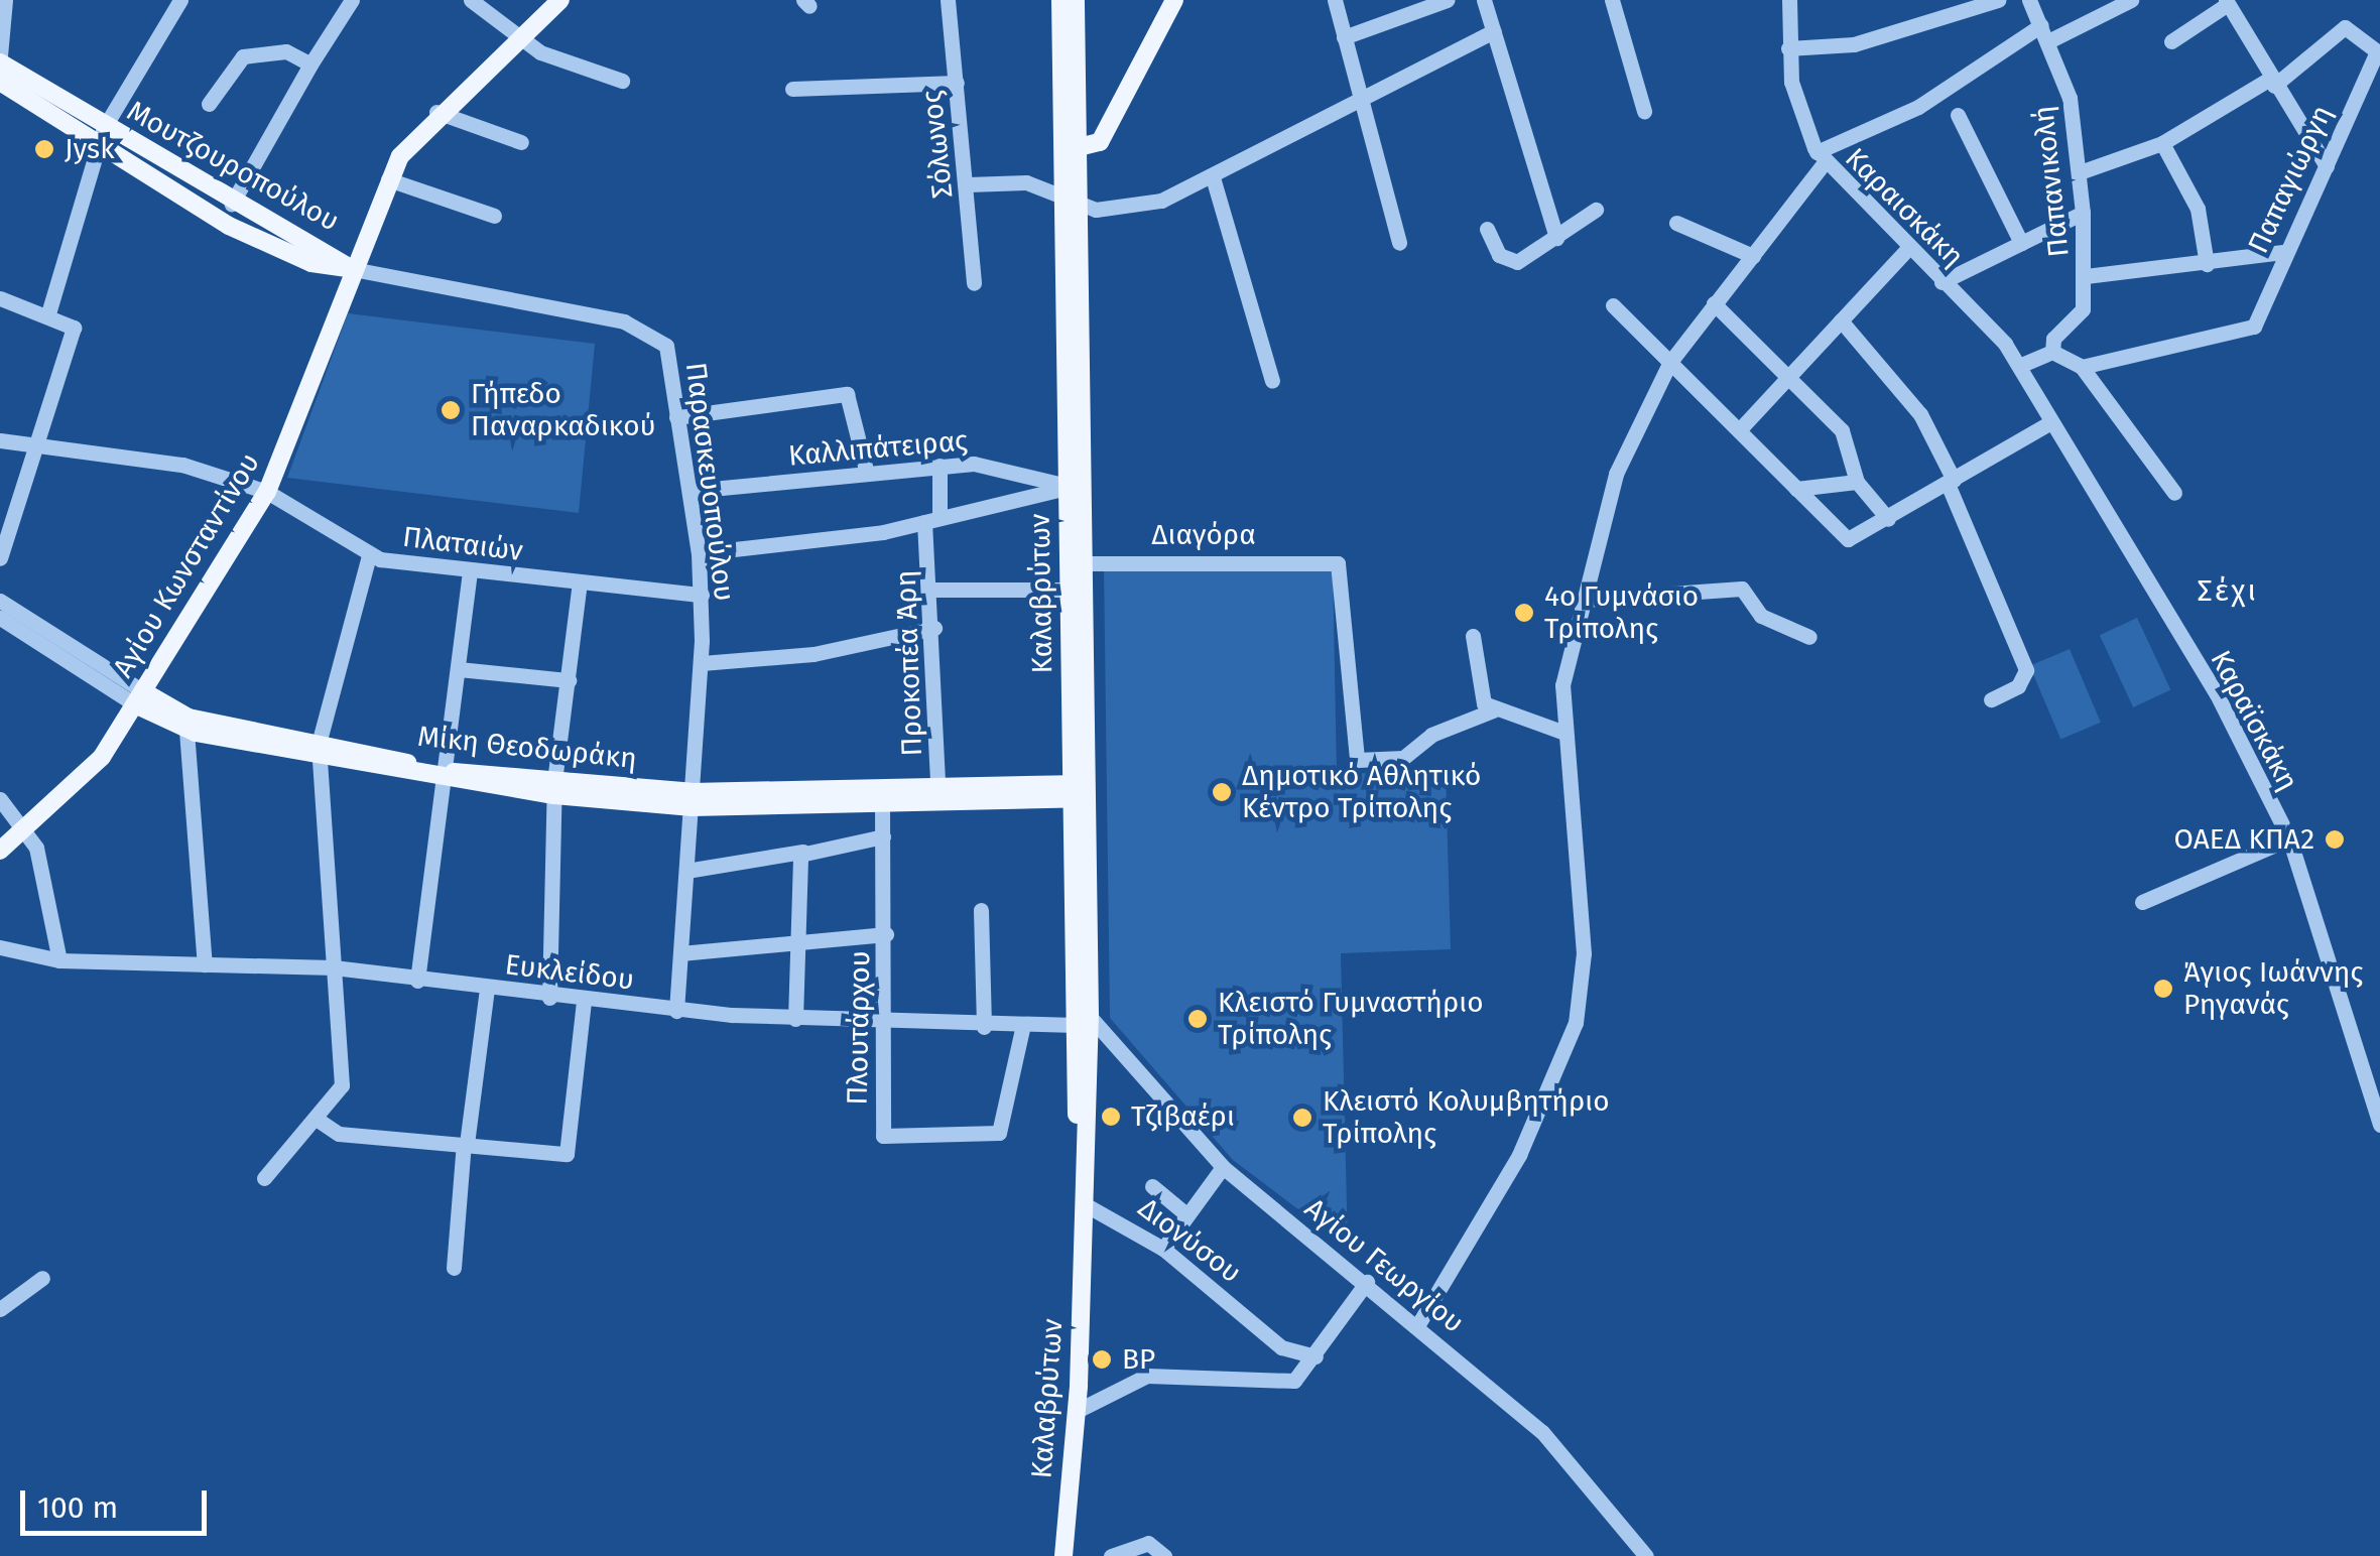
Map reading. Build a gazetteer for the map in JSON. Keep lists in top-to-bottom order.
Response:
{
  "streets": {
    "main road": [
      "Μουτζουροπούλου",
      "Αγίου Κωνσταντίνου",
      "Καλαβρύτων",
      "Μίκη Θεοδωράκη"
    ],
    "street": [
      "Σόλωνος",
      "Παπαγιώργη",
      "Παπανικολή",
      "Καραισκάκη",
      "Καλλιπάτειρας",
      "Παρασκευοπούλου",
      "Διαγόρα",
      "Πλαταιών",
      "Προκοπέα Άρη",
      "Καραϊσκάκη",
      "Ευκλείδου",
      "Πλουτάρχου",
      "Διονύσου",
      "Αγίου Γεωργίου"
    ]
  },
  "crossings": [
    ["Μουτζουροπούλου", "Παρασκευοπούλου"],
    ["Μουτζουροπούλου", "Αγίου Κωνσταντίνου"],
    ["Καραισκάκη", "Καραϊσκάκη"],
    ["Καλλιπάτειρας", "Παρασκευοπούλου"],
    ["Καλλιπάτειρας", "Καλαβρύτων"],
    ["Καλλιπάτειρας", "Προκοπέα Άρη"],
    ["Παρασκευοπούλου", "Πλαταιών"],
    ["Παρασκευοπούλου", "Αγίου Κωνσταντίνου"],
    ["Παρασκευοπούλου", "Μίκη Θεοδωράκη"],
    ["Παρασκευοπούλου", "Ευκλείδου"],
    ["Διαγόρα", "Καλαβρύτων"],
    ["Πλαταιών", "Αγίου Κωνσταντίνου"],
    ["Αγίου Κωνσταντίνου", "Μίκη Θεοδωράκη"],
    ["Καλαβρύτων", "Μίκη Θεοδωράκη"],
    ["Καλαβρύτων", "Ευκλείδου"],
    ["Καλαβρύτων", "Διονύσου"],
    ["Καλαβρύτων", "Αγίου Γεωργίου"],
    ["Προκοπέα Άρη", "Μίκη Θεοδωράκη"],
    ["Μίκη Θεοδωράκη", "Πλουτάρχου"],
    ["Ευκλείδου", "Πλουτάρχου"],
    ["Ευκλείδου", "Αγίου Γεωργίου"]
  ],
  "districts": ["Σέχι"],
  "places": [
    "Jysk",
    "Γήπεδο Παναρκαδικού",
    "4ο Γυμνάσιο Τρίπολης",
    "Δημοτικό Αθλητικό Κέντρο Τρίπολης",
    "ΟΑΕΔ ΚΠΑ2",
    "Άγιος Ιωάννης Ρηγανάς",
    "Κλειστό Γυμναστήριο Τρίπολης",
    "Τζιβαέρι",
    "Κλειστό Κολυμβητήριο Τρίπολης",
    "BP"
  ],
  "scale_bar": "100 m"
}
